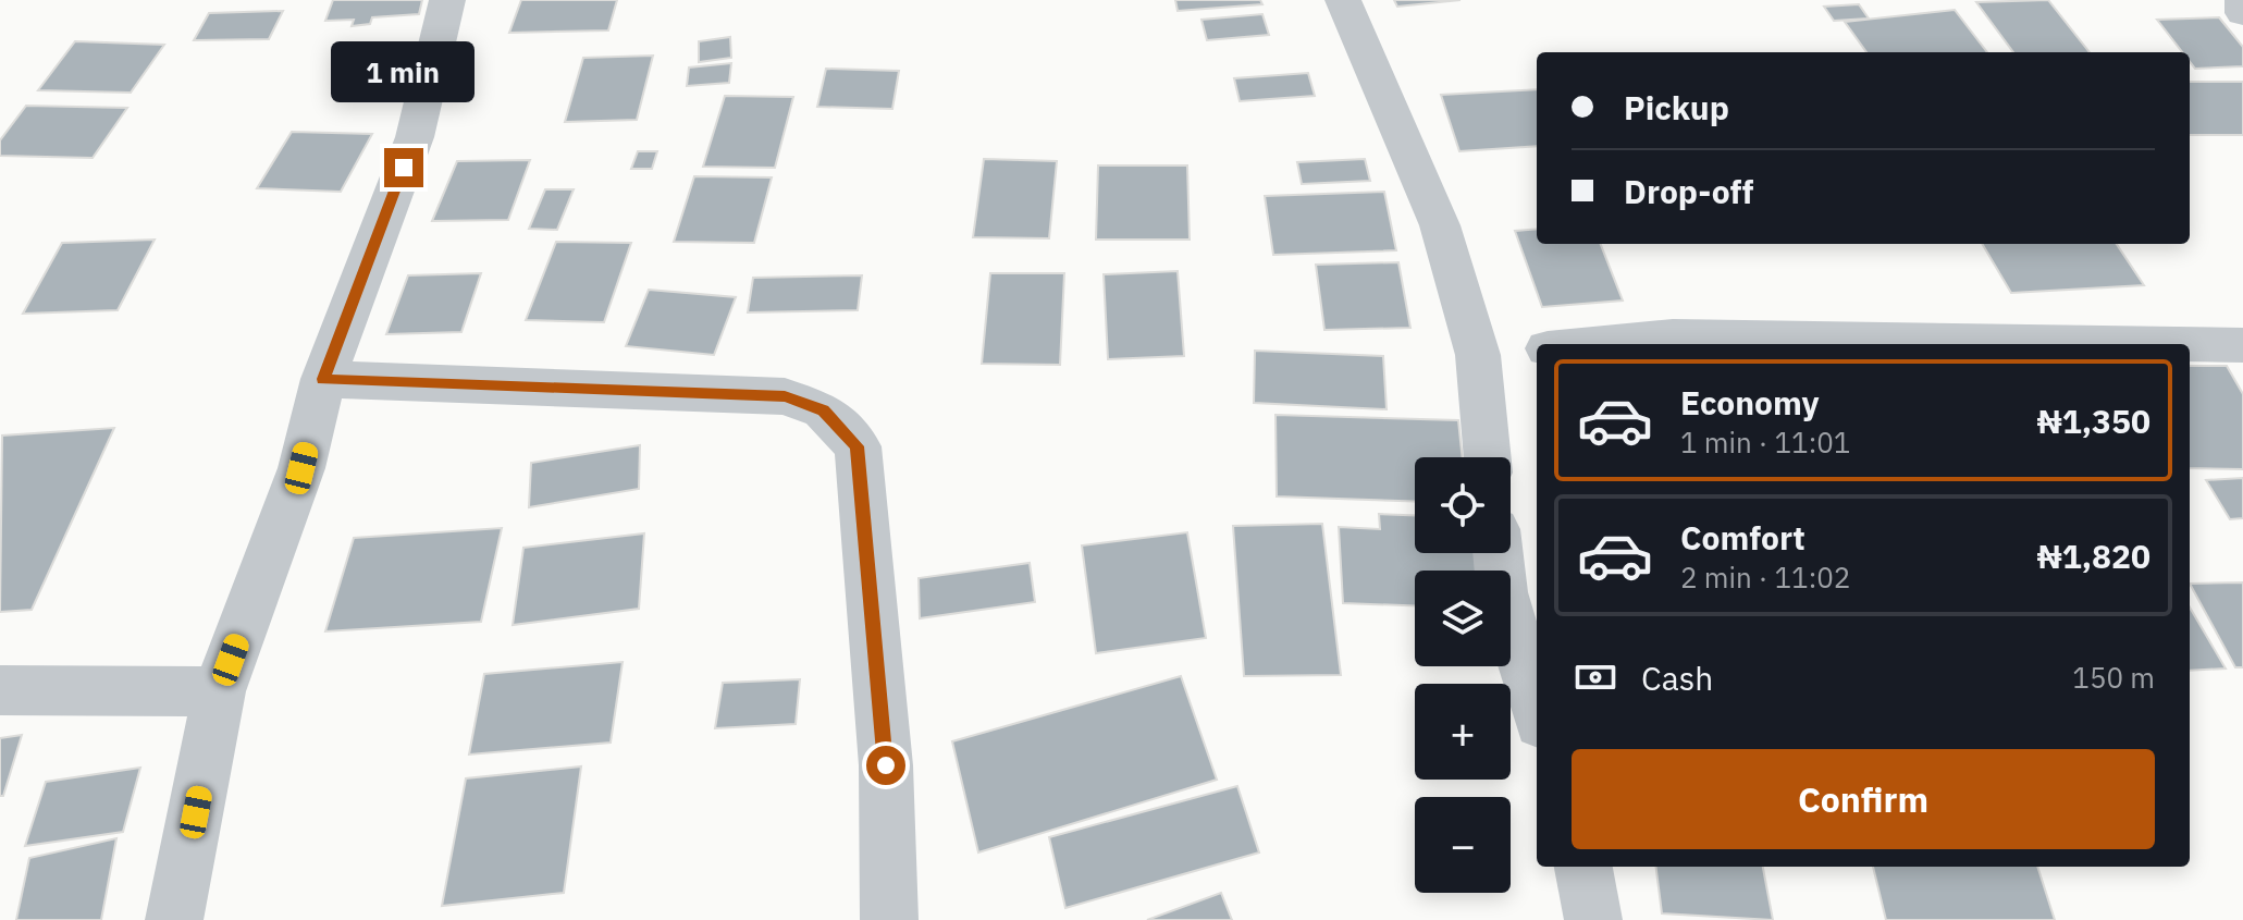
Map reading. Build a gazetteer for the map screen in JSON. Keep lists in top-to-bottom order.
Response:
{
  "page": {
    "bubble": "1 min",
    "banner": ["Pickup", "Drop-off"],
    "list": [
      {
        "name": "Economy",
        "note": "1 min · 11:01",
        "value": "₦1,350"
      },
      {
        "name": "Comfort",
        "note": "2 min · 11:02",
        "value": "₦1,820"
      }
    ],
    "map_buttons": ["+", "−"],
    "pay": ["Cash", "150 m"],
    "buttons": "Confirm"
  }
}
